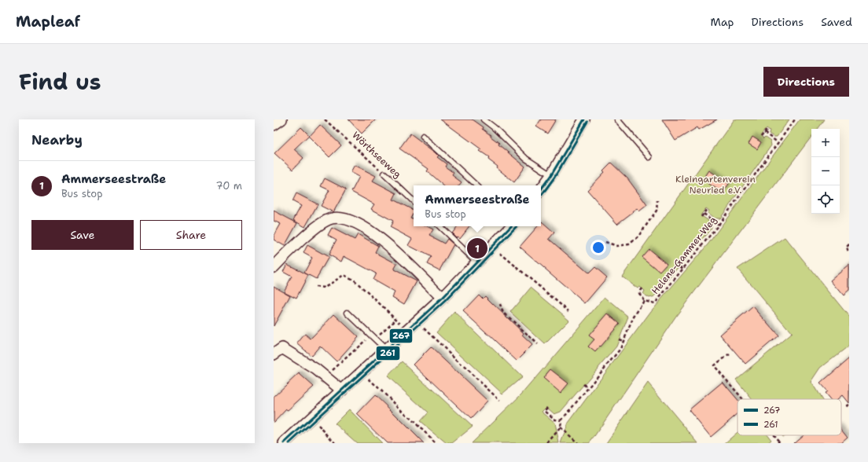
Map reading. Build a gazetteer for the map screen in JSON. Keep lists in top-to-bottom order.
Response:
{
  "streets": {
    "lane": ["Wörthseeweg"],
    "path": ["Helene-Gammer-Weg"]
  },
  "parks": ["Kleingartenverein Neuried e.V."],
  "lines": ["transit line 267", "transit line 261"],
  "legend": ["267", "261"],
  "page": {
    "header": "Mapleaf",
    "nav": ["Map", "Directions", "Saved"],
    "title": "Find us",
    "buttons": [
      "Directions",
      ["Save", "Share"]
    ],
    "heading": "Nearby",
    "map_buttons": ["+", "−"],
    "list": [
      {
        "mark": "1",
        "name": "Ammerseestraße",
        "note": "Bus stop",
        "value": "70 m"
      }
    ],
    "popup": ["Ammerseestraße", "Bus stop"],
    "pins": "1"
  }
}
